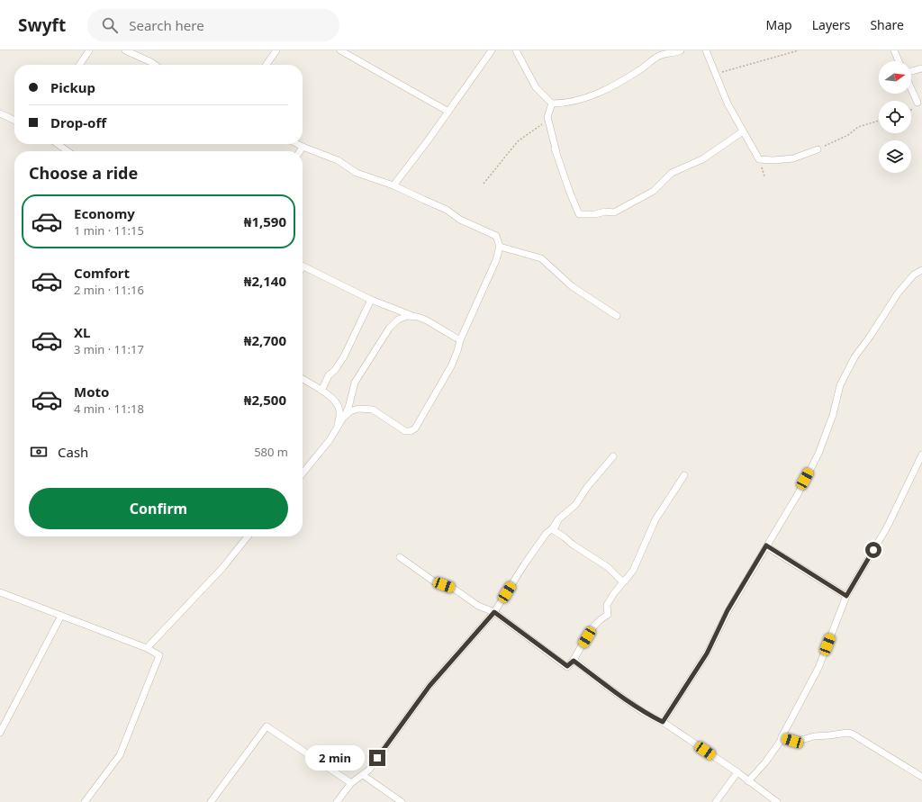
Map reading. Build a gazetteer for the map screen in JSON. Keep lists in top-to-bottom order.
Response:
{
  "north": "right",
  "page": {
    "header": "Swyft",
    "search": "Search here",
    "nav": ["Map", "Layers", "Share"],
    "banner": ["Pickup", "Drop-off"],
    "heading": "Choose a ride",
    "list": [
      {
        "name": "Economy",
        "note": "1 min · 11:15",
        "value": "₦1,590"
      },
      {
        "name": "Comfort",
        "note": "2 min · 11:16",
        "value": "₦2,140"
      },
      {
        "name": "XL",
        "note": "3 min · 11:17",
        "value": "₦2,700"
      },
      {
        "name": "Moto",
        "note": "4 min · 11:18",
        "value": "₦2,500"
      }
    ],
    "pay": ["Cash", "580 m"],
    "buttons": "Confirm",
    "bubble": "2 min"
  }
}
